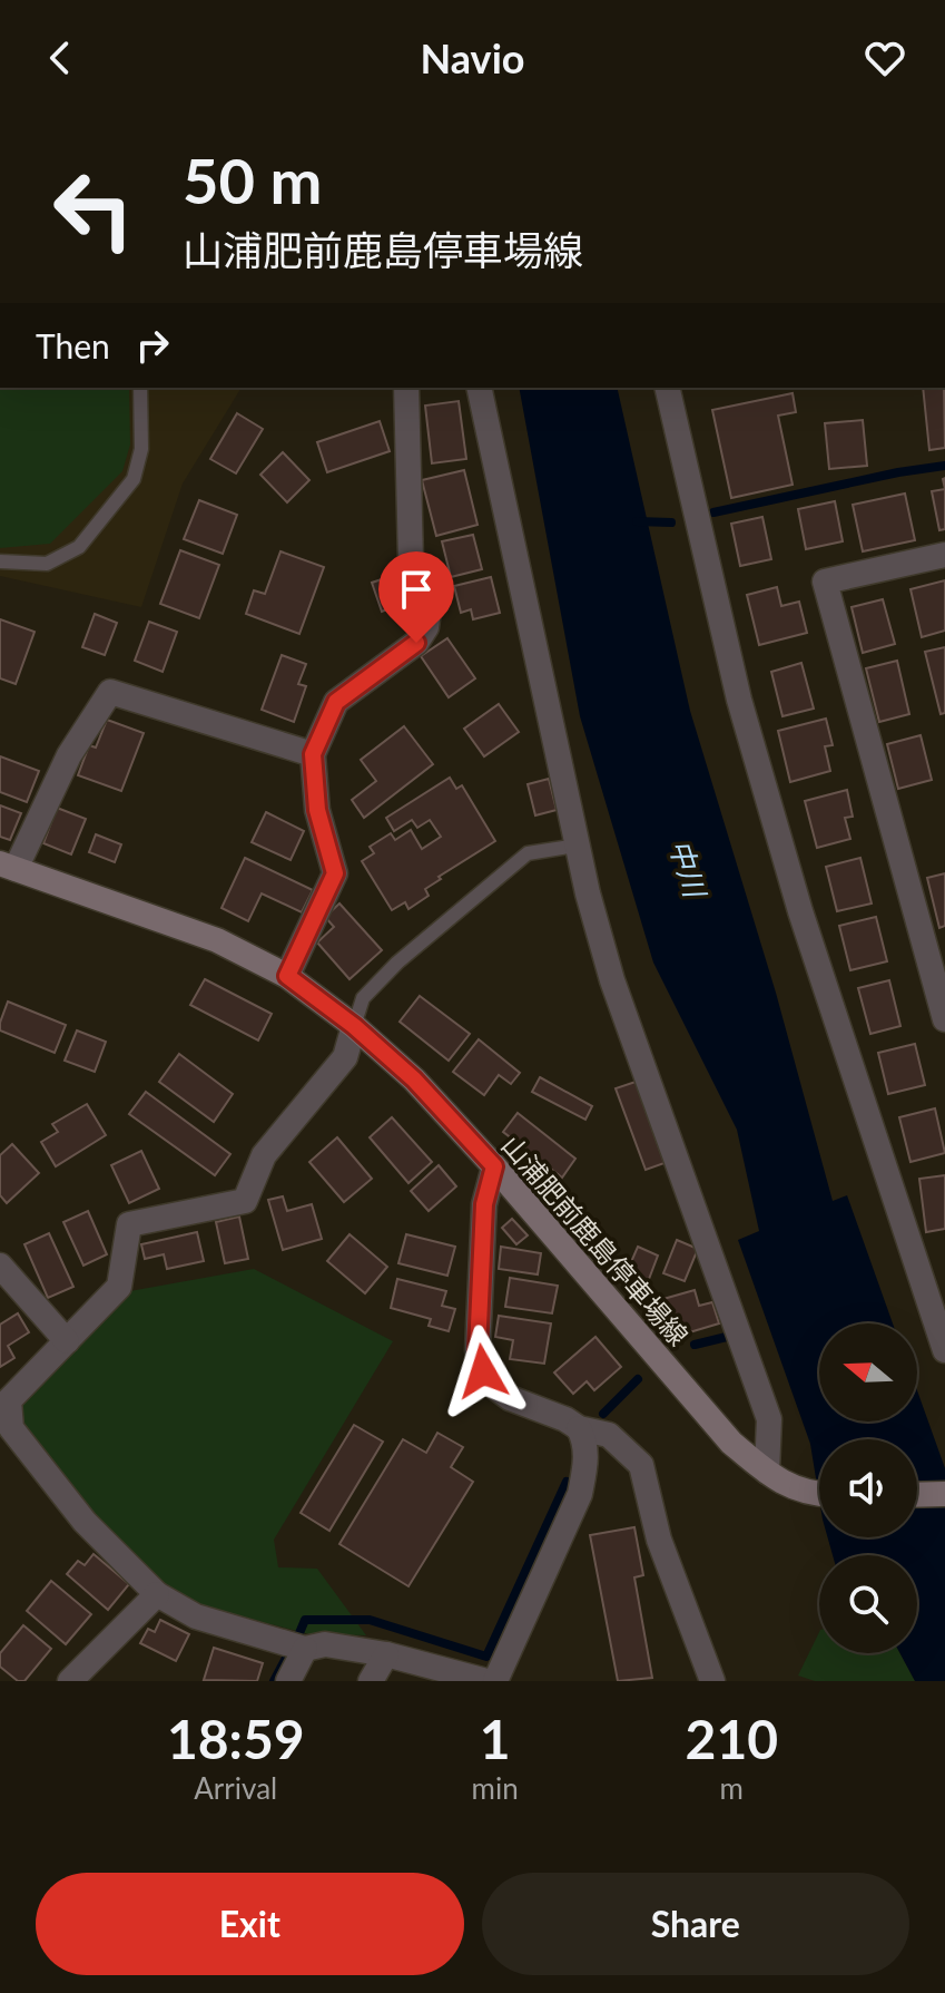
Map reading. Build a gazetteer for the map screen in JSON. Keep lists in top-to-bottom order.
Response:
{
  "streets": {
    "main road": ["山浦肥前鹿島停車場線"]
  },
  "water": ["中川"],
  "north": "left",
  "page": {
    "header": "Navio",
    "turn": ["50 m", "山浦肥前鹿島停車場線"],
    "then": "Then",
    "eta": [
      "18:59",
      "Arrival",
      "1",
      "min",
      "210",
      "m"
    ],
    "buttons": ["Exit", "Share"]
  }
}
